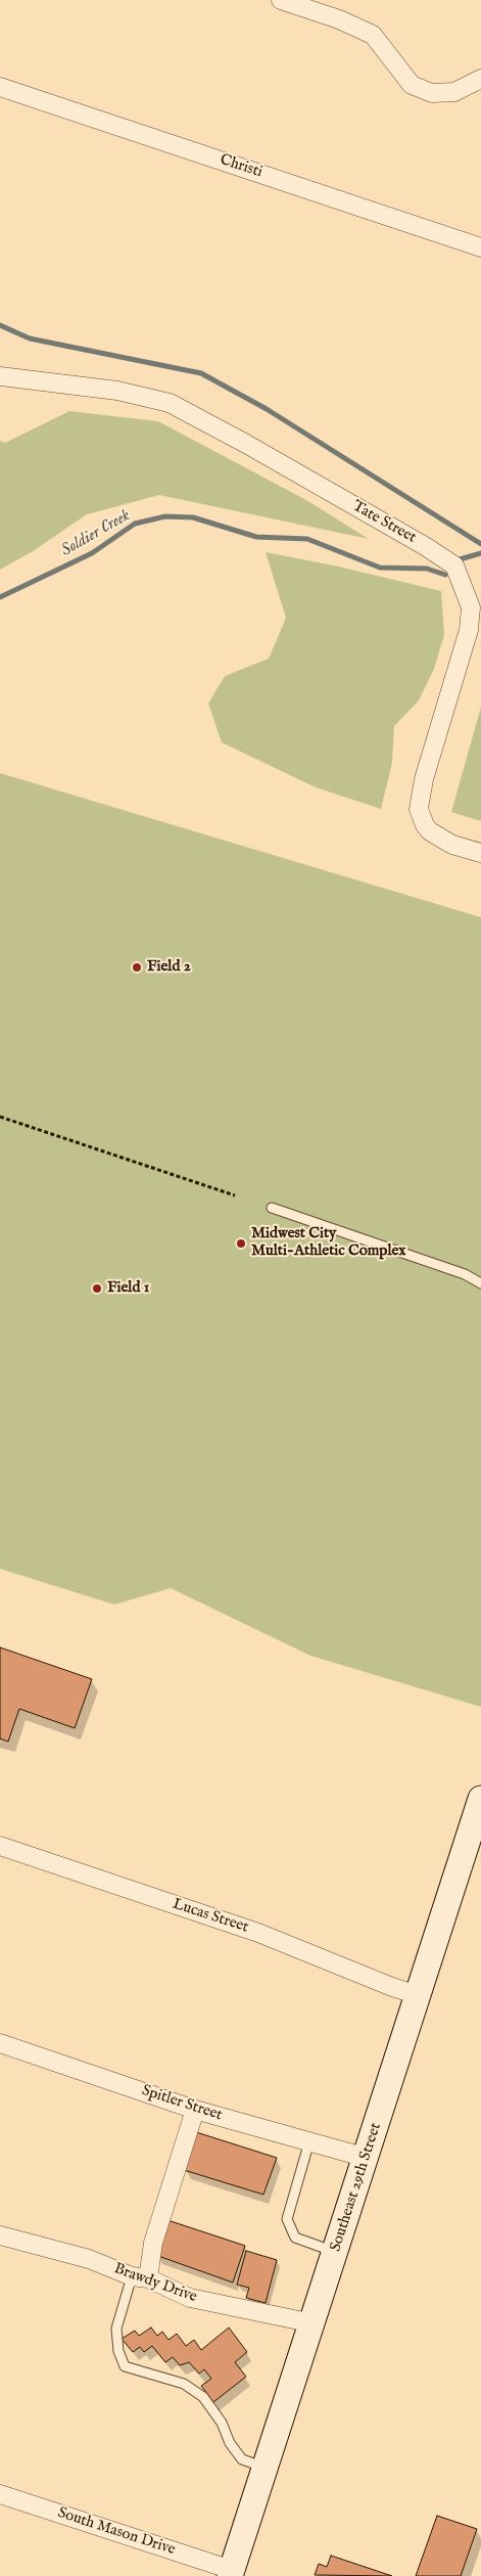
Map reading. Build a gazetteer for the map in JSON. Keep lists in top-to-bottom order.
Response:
{
  "streets": {
    "main road": ["Southeast 29th Street"],
    "street": [
      "Christi",
      "Tate Street",
      "Lucas Street",
      "Spitler Street",
      "Brawdy Drive",
      "South Mason Drive"
    ]
  },
  "crossings": [
    ["Lucas Street", "Southeast 29th Street"],
    ["Spitler Street", "Southeast 29th Street"],
    ["Southeast 29th Street", "Brawdy Drive"],
    ["Southeast 29th Street", "South Mason Drive"]
  ],
  "water": ["Soldier Creek"],
  "places": ["Field 2", "Midwest City Multi-Athletic Complex", "Field 1"]
}
